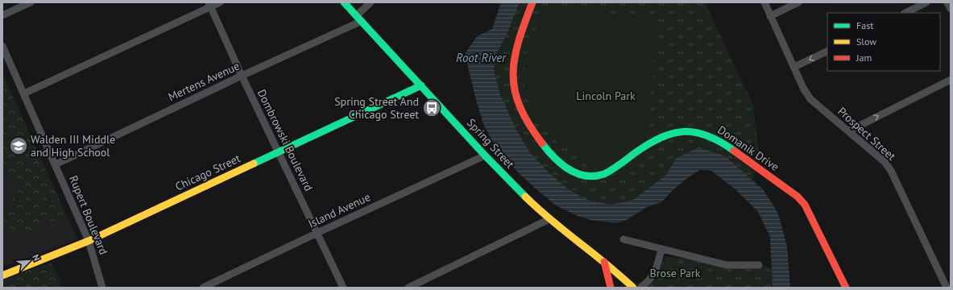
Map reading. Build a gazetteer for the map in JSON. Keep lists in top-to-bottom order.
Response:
{
  "streets": {
    "street": [
      "Mertens Avenue",
      "Prospect Street",
      "Dombrowski Boulevard",
      "Spring Street",
      "Domanik Drive",
      "Chicago Street",
      "Island Avenue",
      "Rupert Boulevard"
    ]
  },
  "crossings": [
    ["Mertens Avenue", "Dombrowski Boulevard"],
    ["Mertens Avenue", "Spring Street"],
    ["Mertens Avenue", "Rupert Boulevard"],
    ["Dombrowski Boulevard", "Chicago Street"],
    ["Dombrowski Boulevard", "Island Avenue"],
    ["Spring Street", "Chicago Street"],
    ["Spring Street", "Island Avenue"],
    ["Chicago Street", "Rupert Boulevard"]
  ],
  "water": ["Root River"],
  "parks": ["Lincoln Park", "Brose Park"],
  "places": {
    "bus stop": ["Spring Street And Chicago Street"],
    "school or university": ["Walden III Middle and High School"]
  },
  "legend": ["Fast", "Slow", "Jam"],
  "north": "top right"
}
